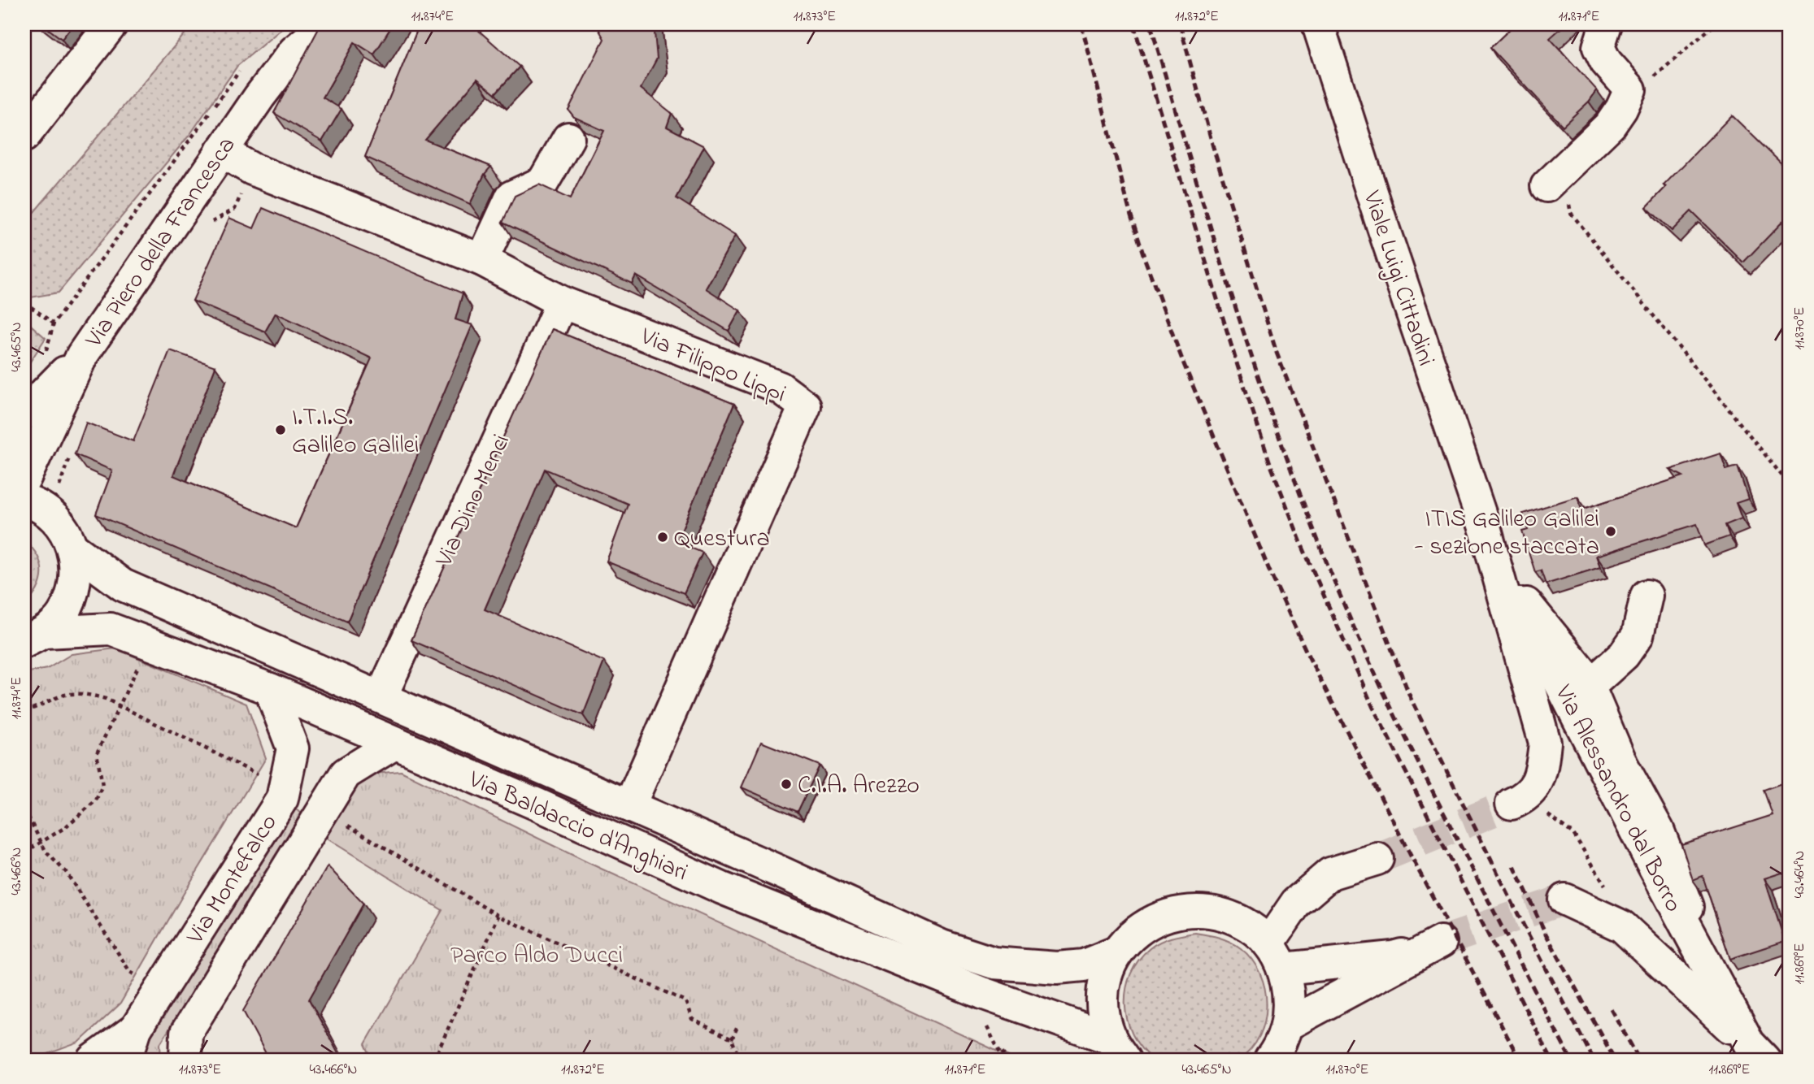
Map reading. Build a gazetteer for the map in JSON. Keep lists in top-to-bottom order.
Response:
{
  "streets": {
    "main road": [
      "Via Piero della Francesca",
      "Viale Luigi Cittadini",
      "Via Filippo Lippi",
      "Via Dino Menci",
      "Via Alessandro dal Borro",
      "Via Baldaccio d'Anghiari",
      "Via Montefalco"
    ]
  },
  "crossings": [
    ["Via Piero della Francesca", "Via Filippo Lippi"],
    ["Viale Luigi Cittadini", "Via Alessandro dal Borro"],
    ["Via Filippo Lippi", "Via Dino Menci"],
    ["Via Filippo Lippi", "Via Baldaccio d'Anghiari"],
    ["Via Dino Menci", "Via Baldaccio d'Anghiari"],
    ["Via Baldaccio d'Anghiari", "Via Montefalco"]
  ],
  "parks": ["Parco Aldo Ducci"],
  "places": [
    "I.T.I.S. Galileo Galilei",
    "ITIS Galileo Galilei - sezione staccata",
    "Questura",
    "C.I.A. Arezzo"
  ],
  "coordinates": [
    "11.874°E",
    "11.873°E",
    "11.872°E",
    "11.871°E",
    "11.870°E",
    "43.465°N",
    "43.466°N",
    "43.464°N",
    "11.869°E"
  ]
}
